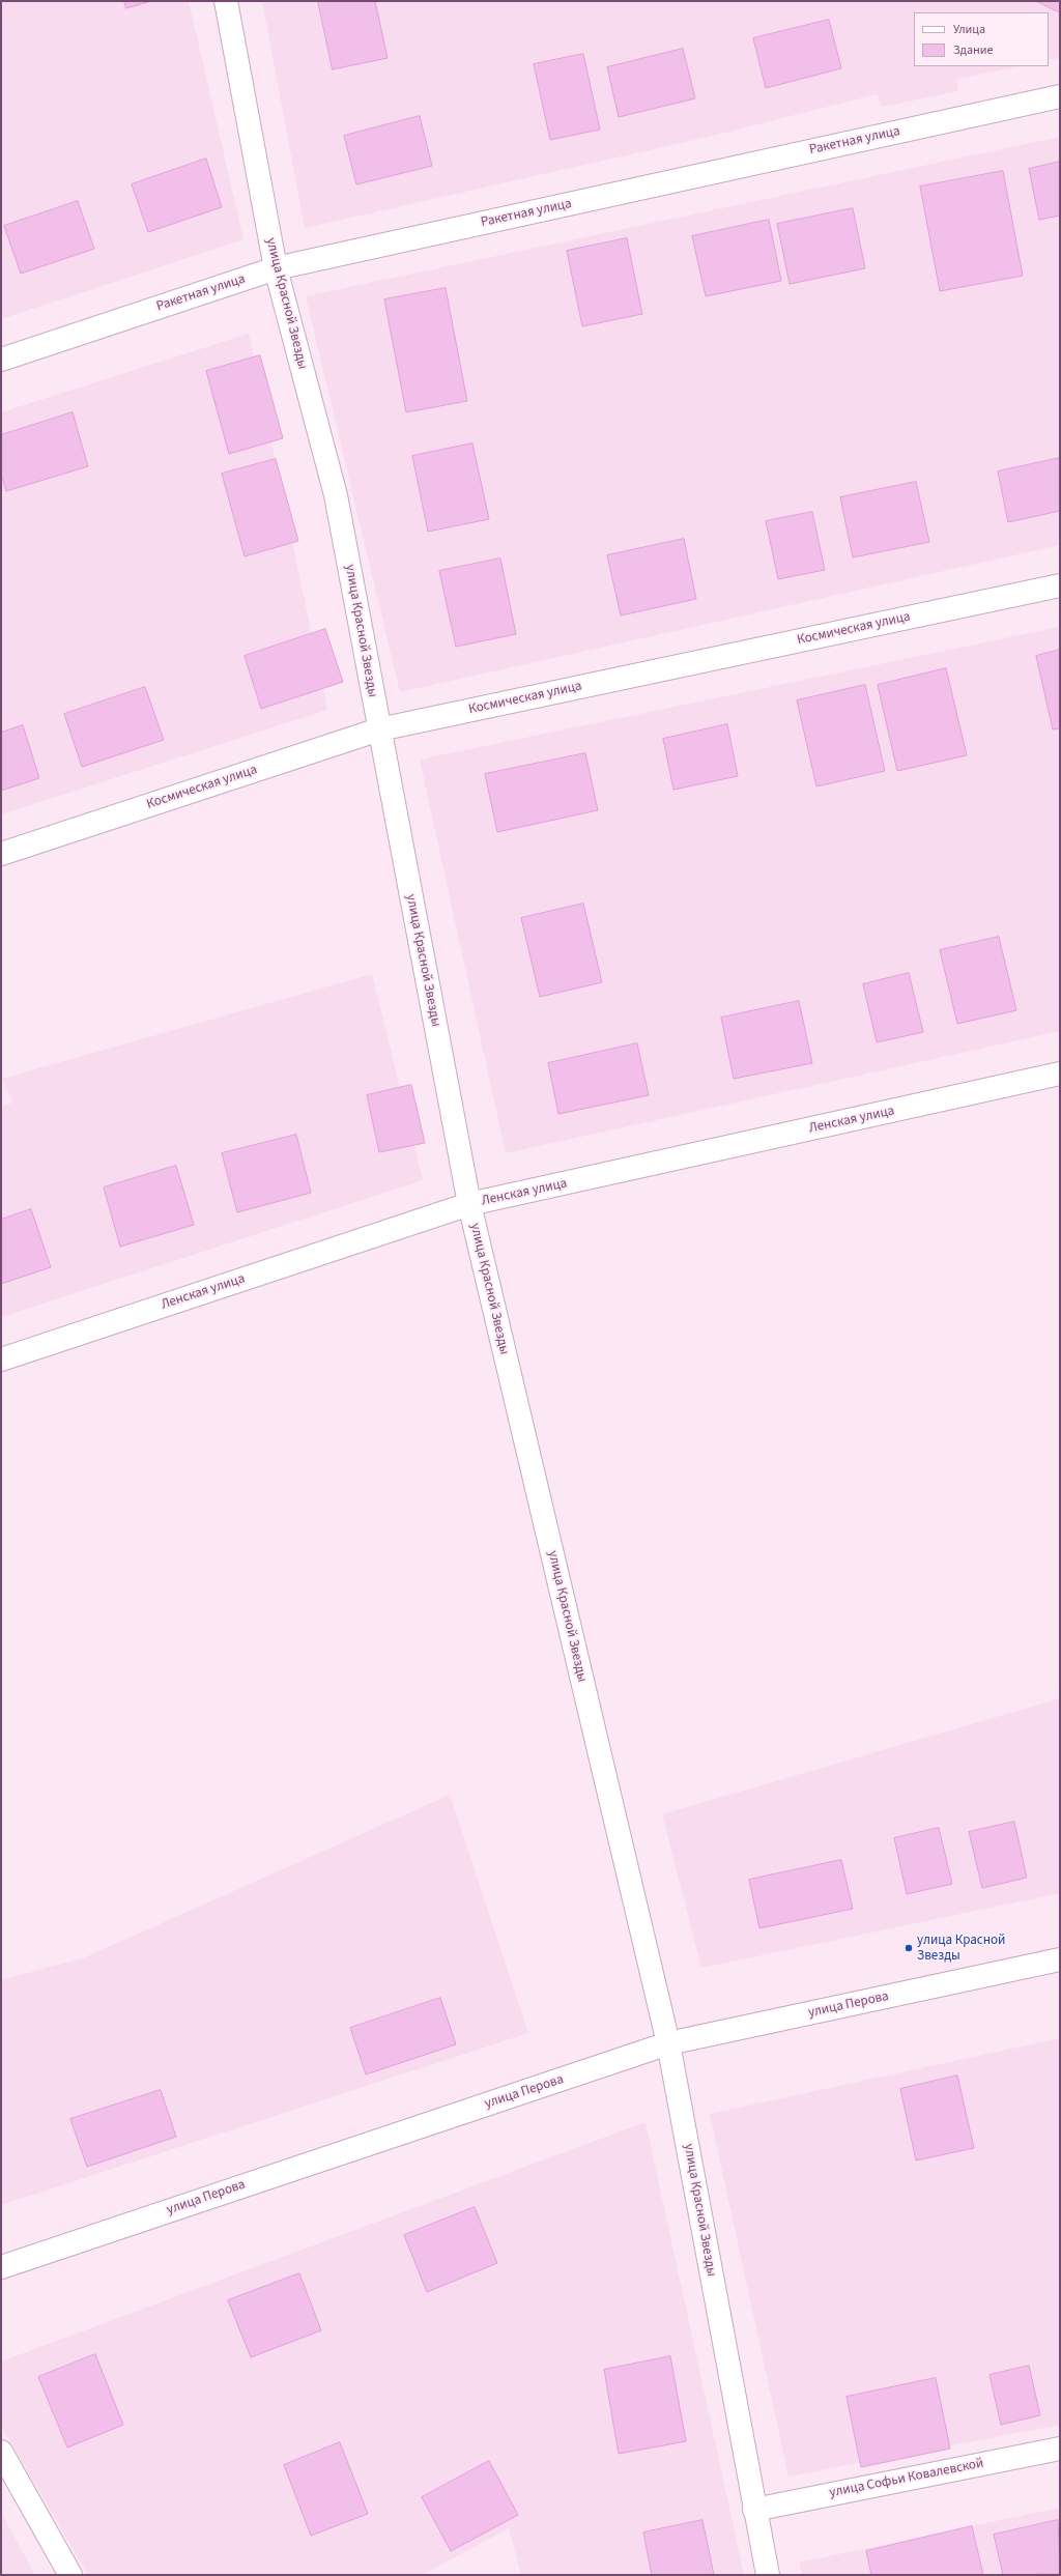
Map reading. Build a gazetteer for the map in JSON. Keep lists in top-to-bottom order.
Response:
{
  "streets": {
    "street": [
      "Ракетная улица",
      "улица Красной Звезды",
      "Космическая улица",
      "Ленская улица",
      "улица Перова",
      "улица Софьи Ковалевской"
    ]
  },
  "crossings": [
    ["Ракетная улица", "улица Красной Звезды"],
    ["улица Красной Звезды", "Космическая улица"],
    ["улица Красной Звезды", "Ленская улица"],
    ["улица Красной Звезды", "улица Перова"],
    ["улица Красной Звезды", "улица Софьи Ковалевской"]
  ],
  "places": ["улица Красной Звезды"],
  "legend": ["Улица", "Здание"]
}
